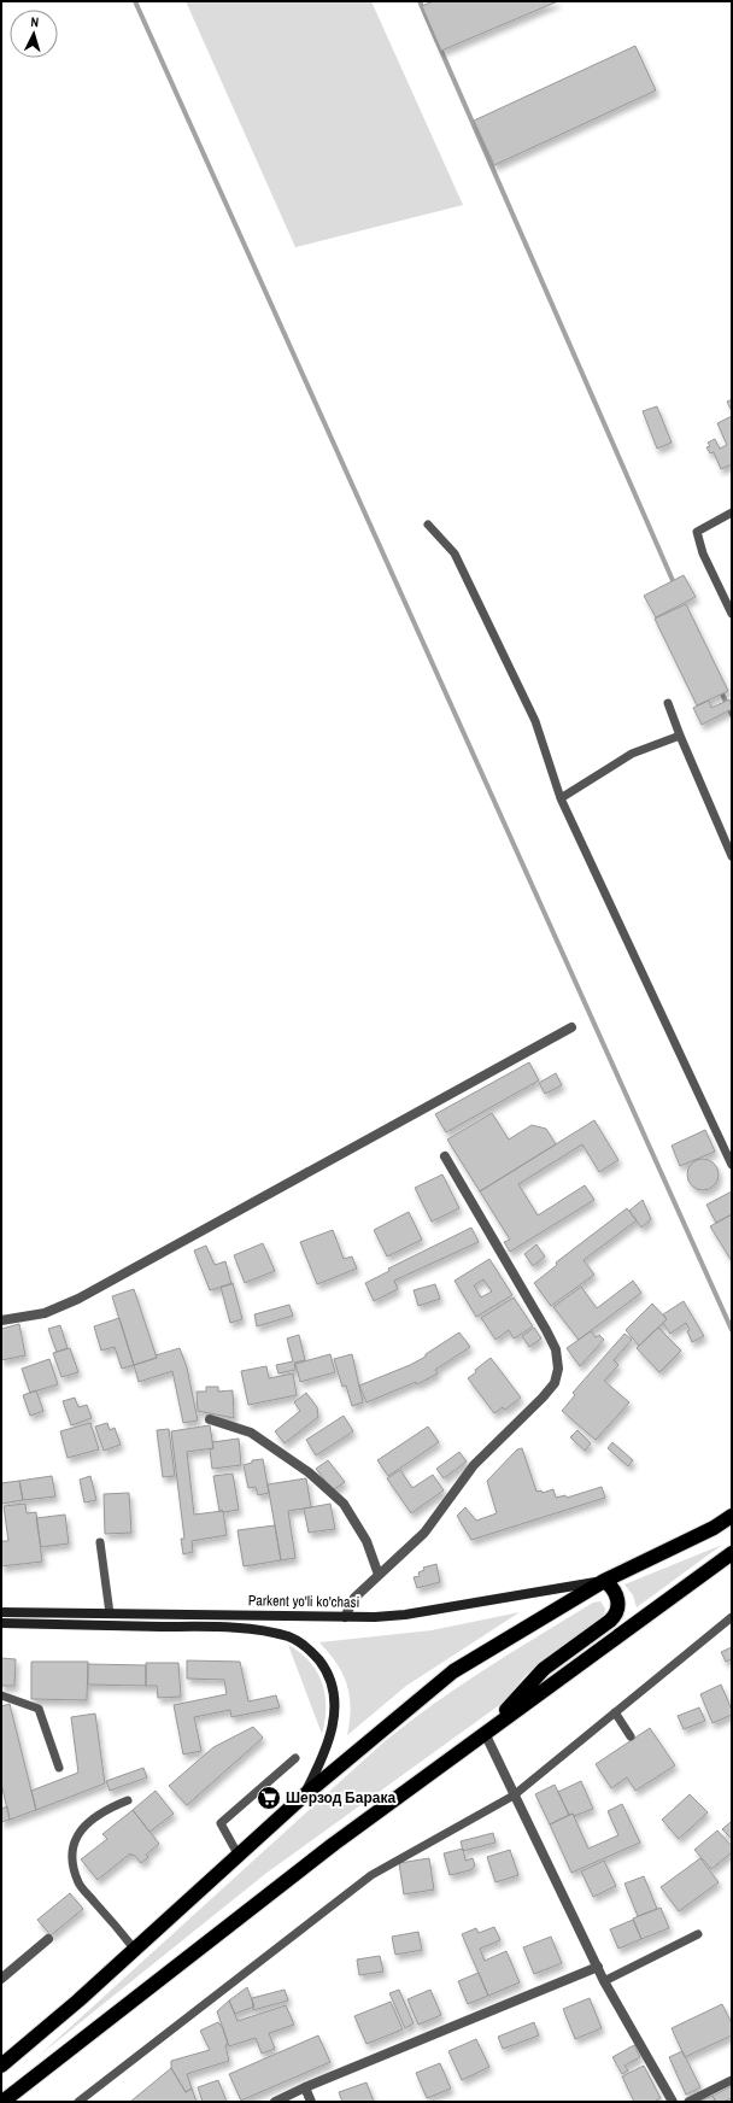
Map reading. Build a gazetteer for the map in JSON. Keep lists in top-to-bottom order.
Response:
{
  "streets": {
    "street": ["Parkent yo'li ko'chasi"]
  },
  "places": {
    "supermarket": ["Шерзод Барака"]
  },
  "north": "top"
}
